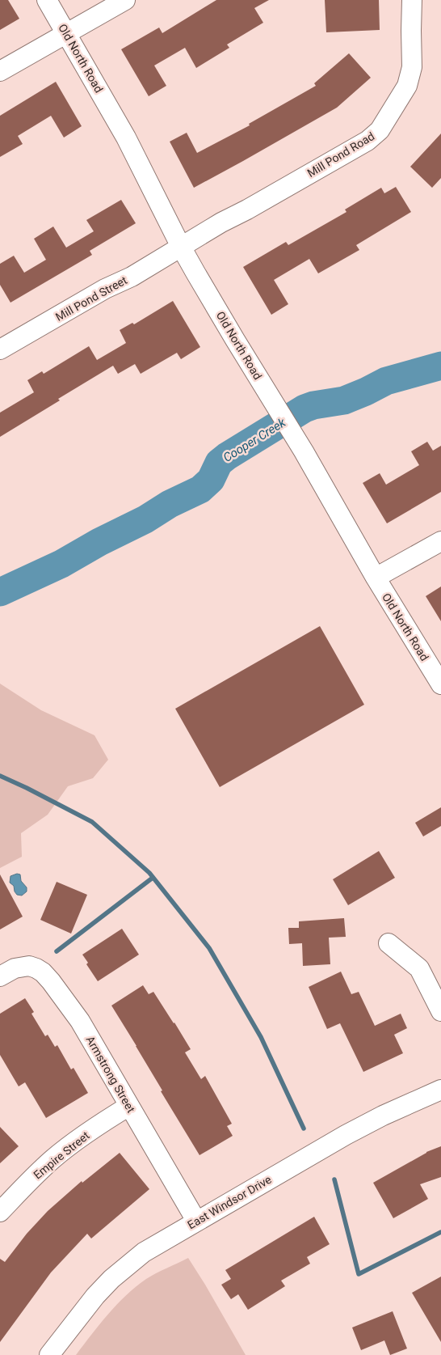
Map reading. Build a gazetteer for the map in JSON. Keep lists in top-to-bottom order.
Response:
{
  "streets": {
    "street": [
      "Old North Road",
      "Mill Pond Road",
      "Mill Pond Street",
      "Armstrong Street",
      "Empire Street",
      "East Windsor Drive"
    ]
  },
  "crossings": [
    ["Old North Road", "Mill Pond Road"],
    ["Old North Road", "Mill Pond Street"],
    ["Mill Pond Road", "Mill Pond Street"],
    ["Armstrong Street", "Empire Street"],
    ["Armstrong Street", "East Windsor Drive"]
  ],
  "water": ["Cooper Creek"]
}
